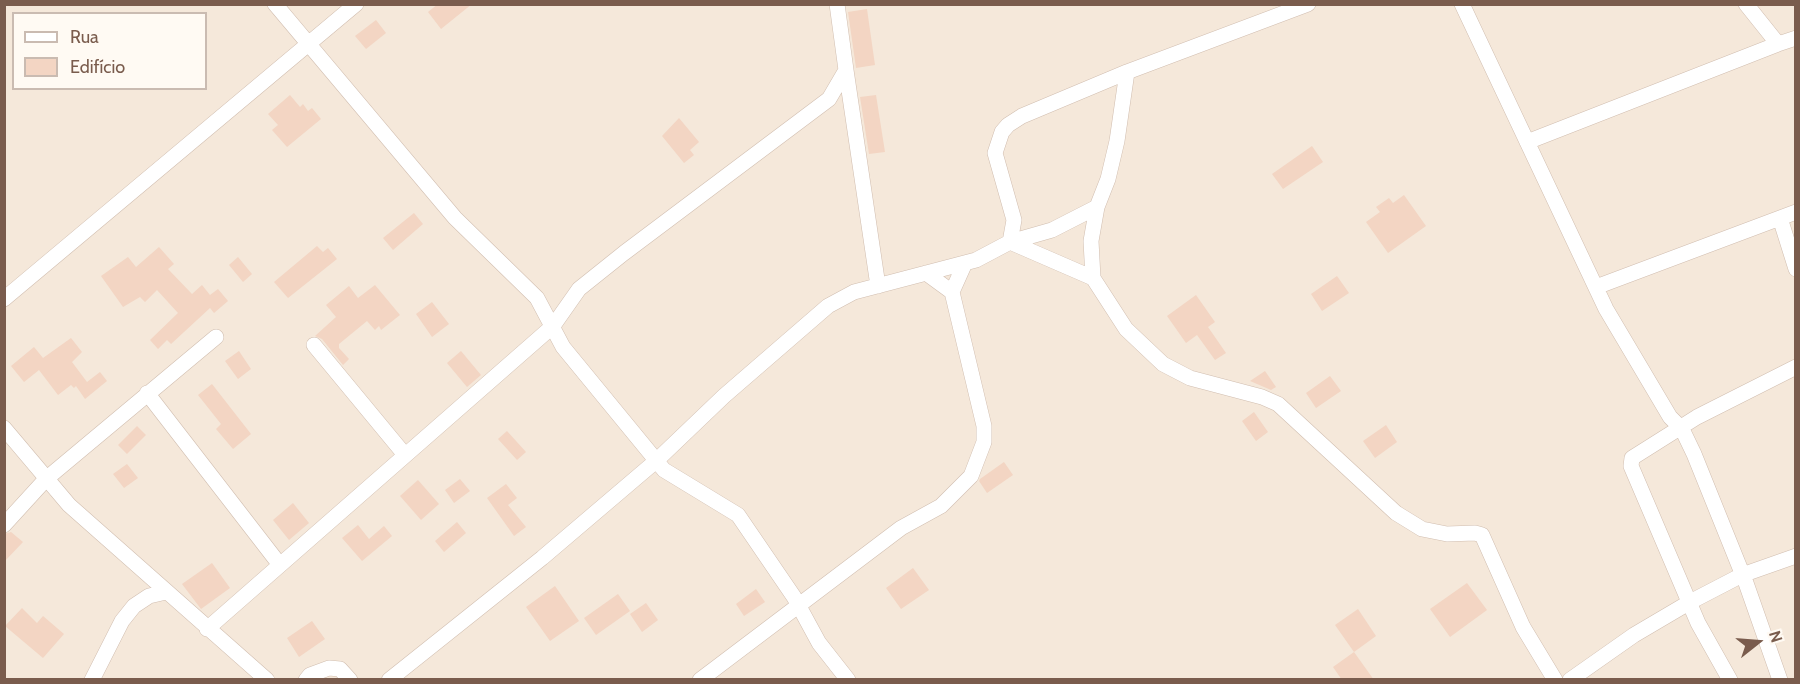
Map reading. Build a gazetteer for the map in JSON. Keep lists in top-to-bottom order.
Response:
{
  "legend": ["Rua", "Edifício"],
  "north": "right"
}
